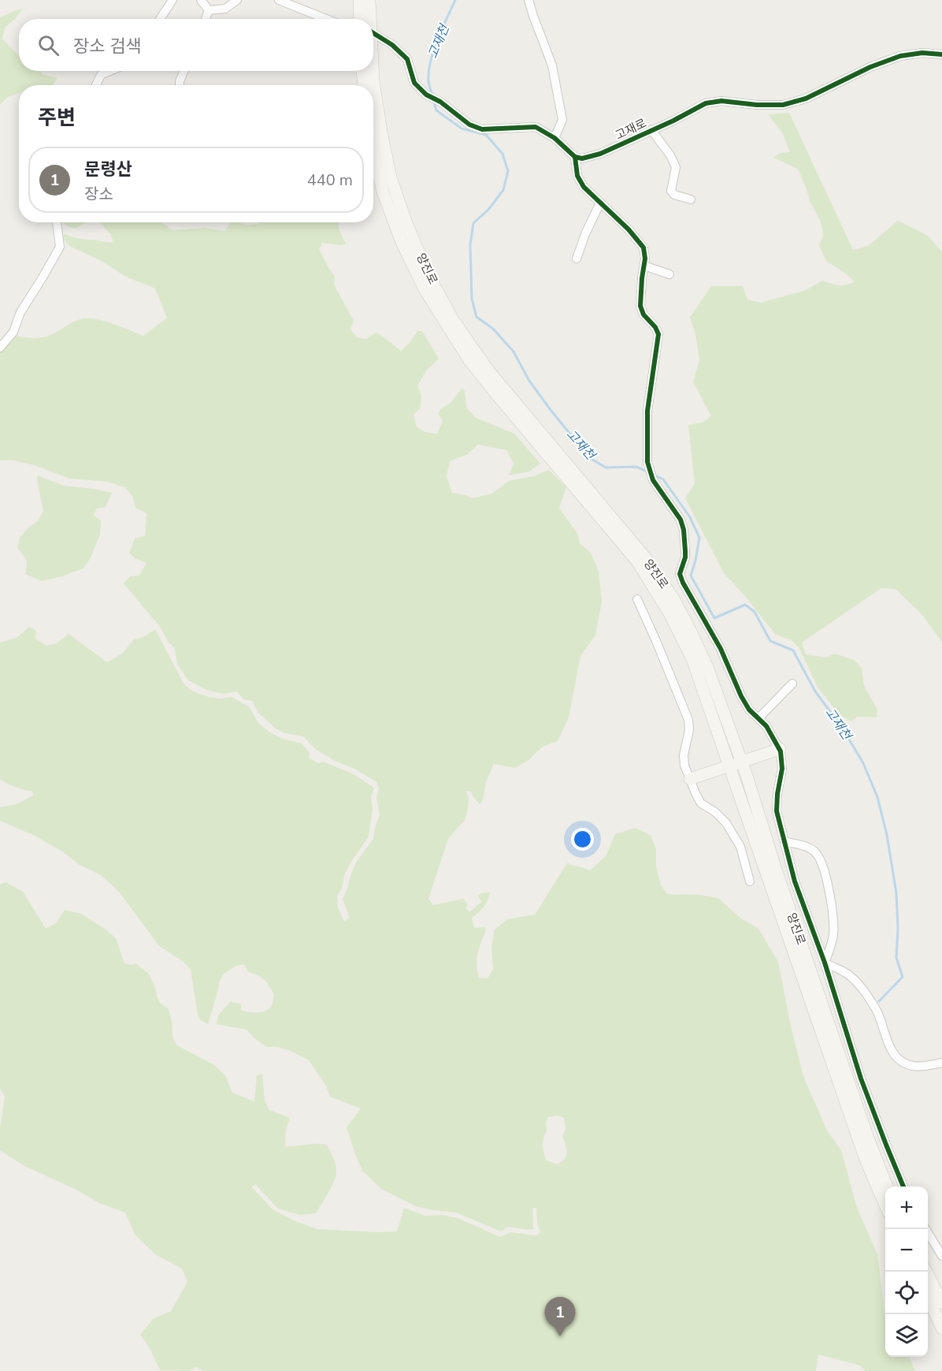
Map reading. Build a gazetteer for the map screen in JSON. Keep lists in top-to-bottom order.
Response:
{
  "streets": {
    "main road": ["양진로"],
    "street": ["고재로"]
  },
  "water": ["고재천"],
  "page": {
    "search": "장소 검색",
    "heading": "주변",
    "list": [
      {
        "mark": "1",
        "name": "문령산",
        "note": "장소",
        "value": "440 m"
      }
    ],
    "map_buttons": ["+", "−"],
    "pins": "1"
  }
}
